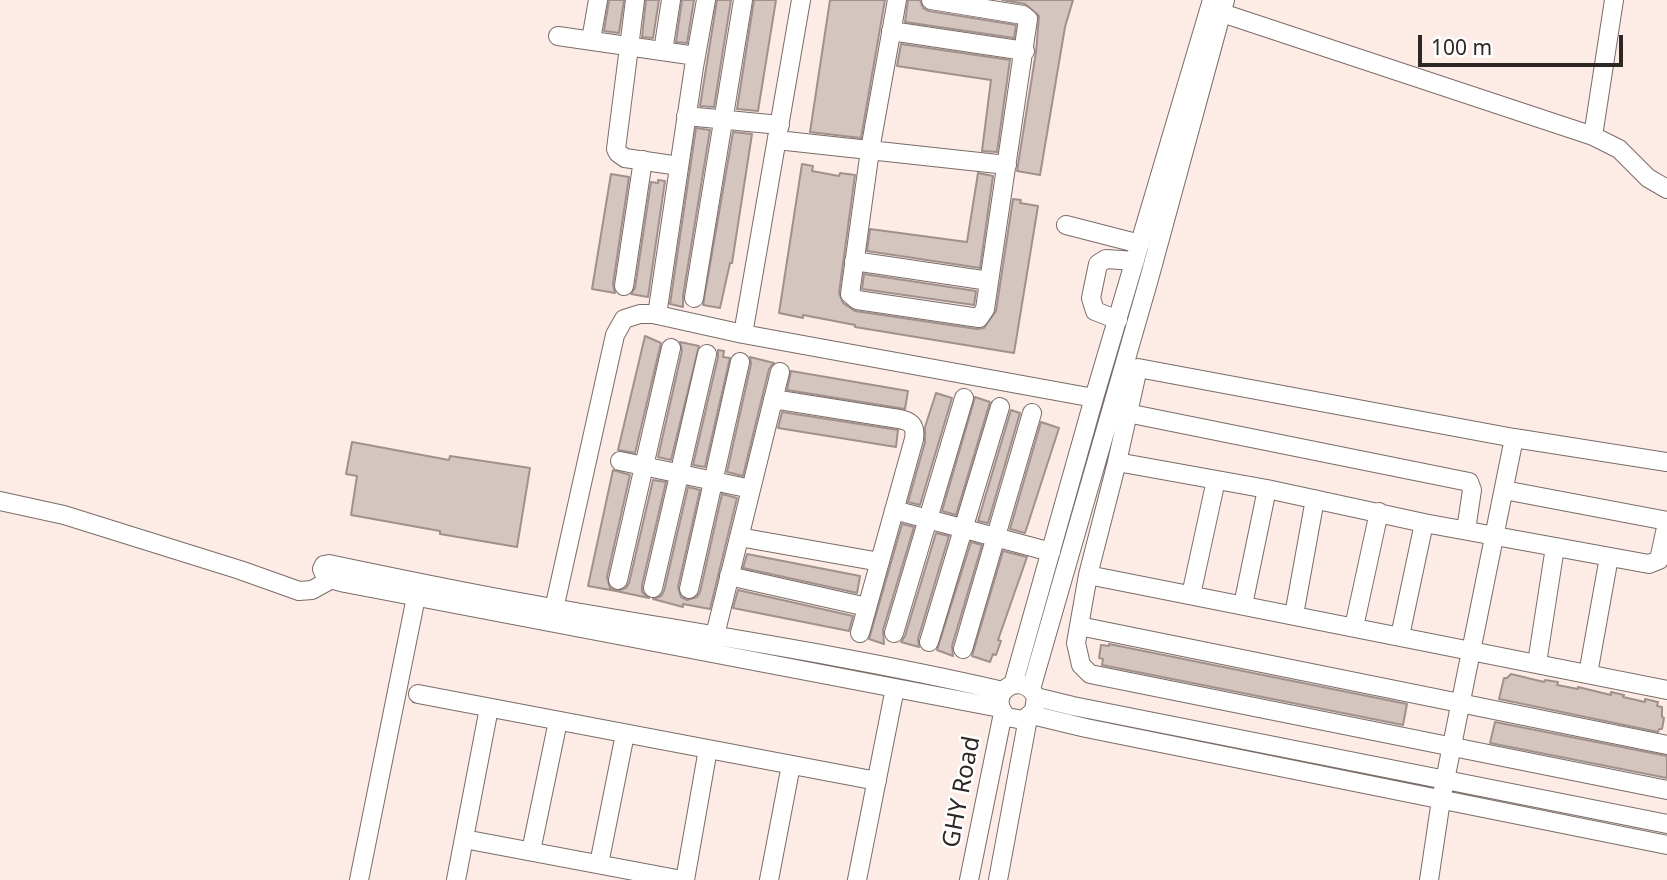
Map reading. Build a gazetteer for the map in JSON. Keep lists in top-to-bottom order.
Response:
{
  "streets": {
    "street": ["GHY Road"]
  },
  "scale_bar": "100 m"
}
